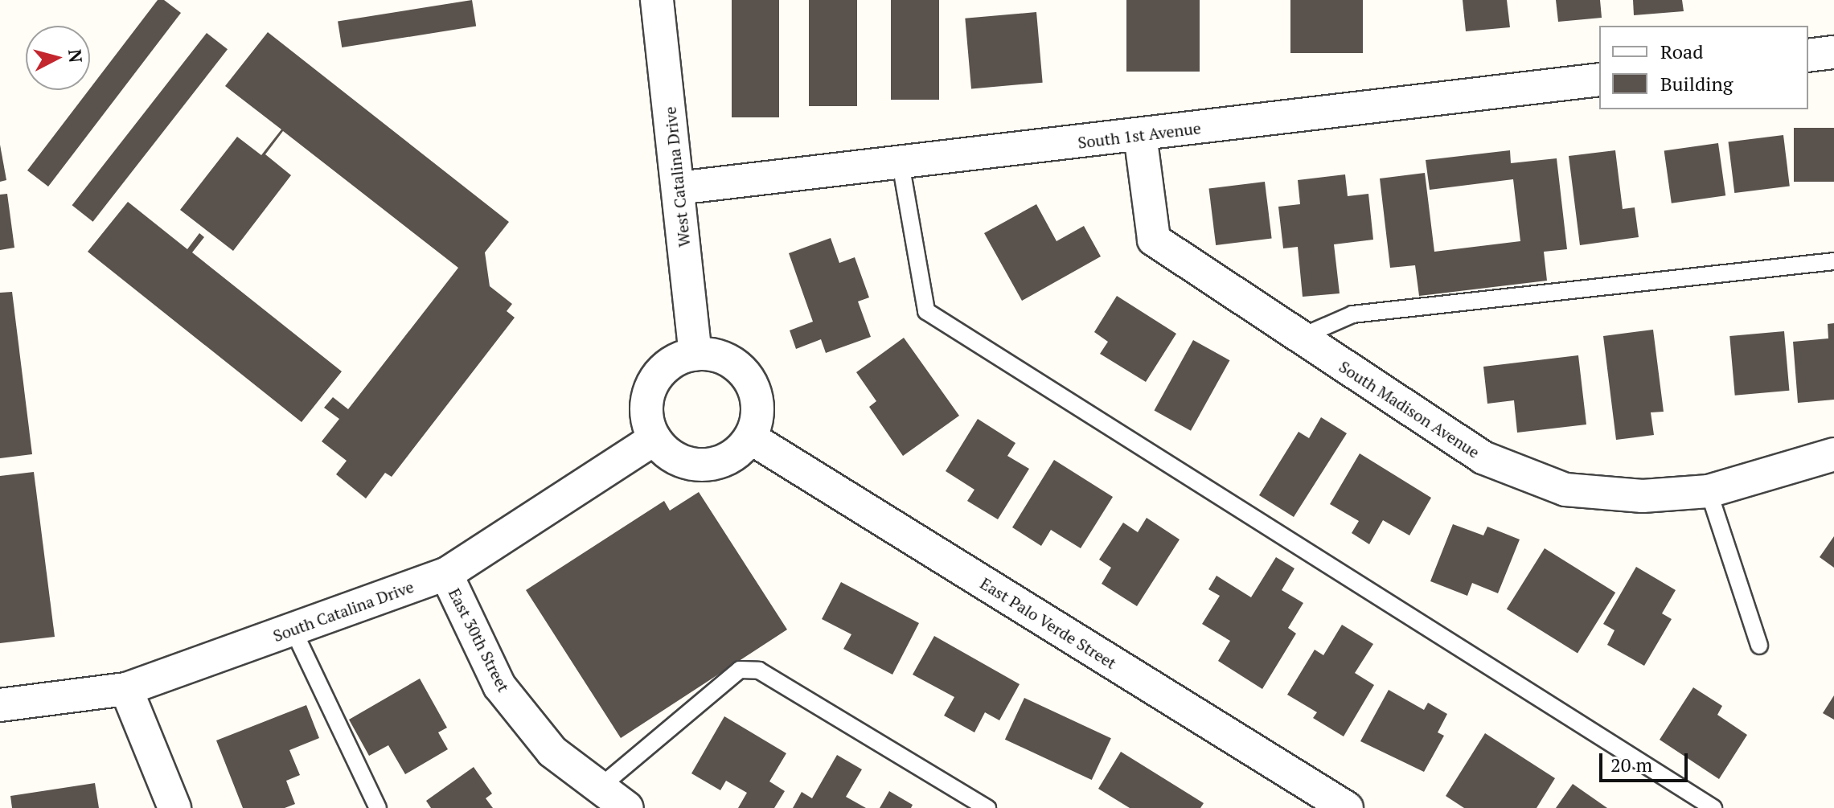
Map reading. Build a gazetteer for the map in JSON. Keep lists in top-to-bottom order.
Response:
{
  "streets": {
    "street": [
      "South 1st Avenue",
      "West Catalina Drive",
      "South Madison Avenue",
      "South Catalina Drive",
      "East Palo Verde Street",
      "East 30th Street"
    ]
  },
  "crossings": [
    ["South 1st Avenue", "West Catalina Drive"],
    ["South 1st Avenue", "South Madison Avenue"],
    ["West Catalina Drive", "South Catalina Drive"],
    ["West Catalina Drive", "East Palo Verde Street"],
    ["South Catalina Drive", "East Palo Verde Street"],
    ["South Catalina Drive", "East 30th Street"]
  ],
  "legend": ["Road", "Building"],
  "scale_bar": "20 m",
  "north": "right"
}
